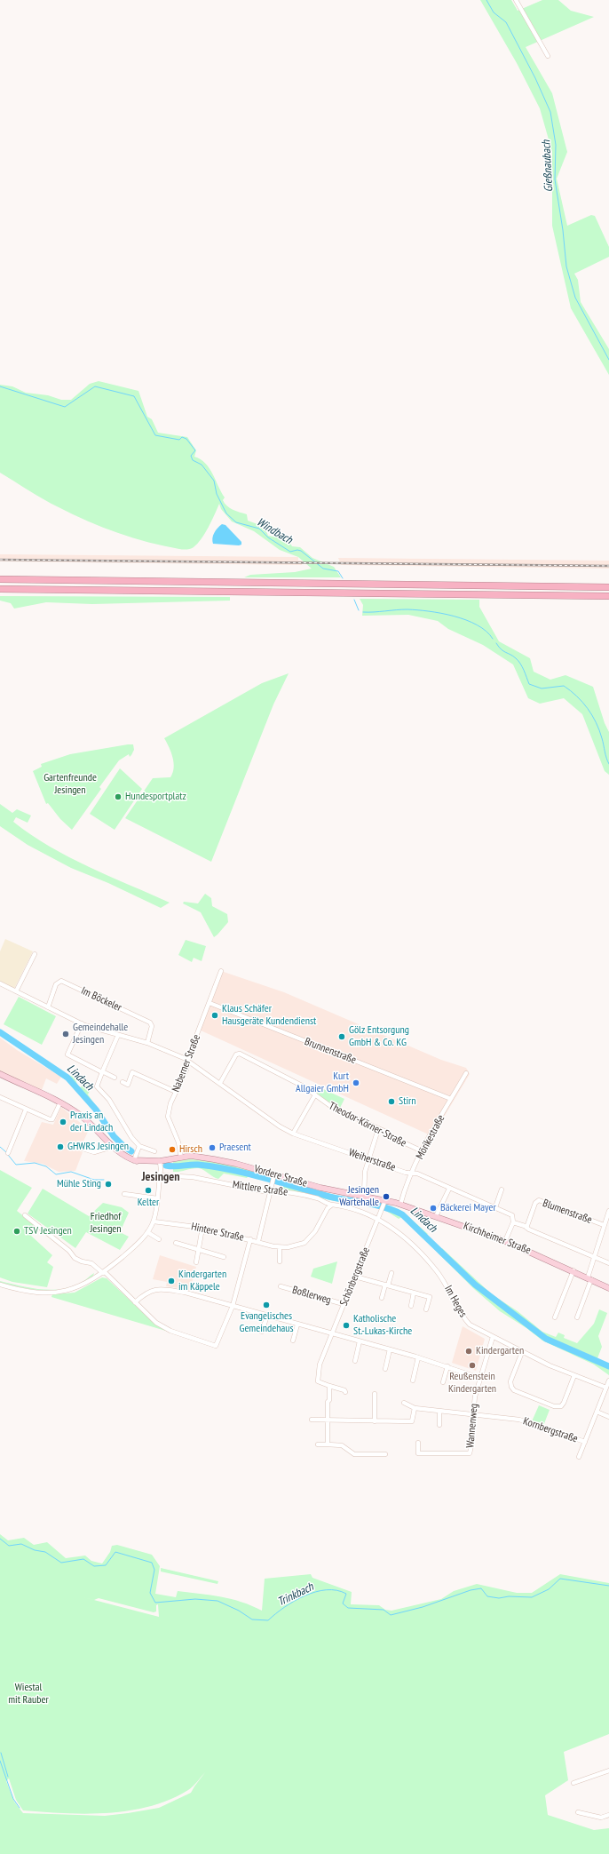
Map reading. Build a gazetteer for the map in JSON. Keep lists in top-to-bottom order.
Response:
{
  "streets": {
    "main road": ["Vordere Straße", "Kirchheimer Straße"],
    "street": [
      "Im Böckeler",
      "Brunnenstraße",
      "Naberner Straße",
      "Theodor-Körner-Straße",
      "Mörikestraße",
      "Weiherstraße",
      "Mittlere Straße",
      "Blumenstraße",
      "Hintere Straße",
      "Schönbergstraße",
      "Boßlerweg",
      "Im Heges",
      "Wannenweg",
      "Kornbergstraße"
    ]
  },
  "crossings": [
    ["Im Böckeler", "Weiherstraße"],
    ["Brunnenstraße", "Naberner Straße"],
    ["Brunnenstraße", "Mörikestraße"],
    ["Naberner Straße", "Weiherstraße"],
    ["Naberner Straße", "Vordere Straße"],
    ["Theodor-Körner-Straße", "Mörikestraße"],
    ["Theodor-Körner-Straße", "Weiherstraße"],
    ["Mörikestraße", "Weiherstraße"],
    ["Mörikestraße", "Vordere Straße"],
    ["Mörikestraße", "Kirchheimer Straße"],
    ["Weiherstraße", "Blumenstraße"],
    ["Vordere Straße", "Kirchheimer Straße"],
    ["Vordere Straße", "Schönbergstraße"],
    ["Mittlere Straße", "Hintere Straße"],
    ["Mittlere Straße", "Schönbergstraße"],
    ["Mittlere Straße", "Im Heges"],
    ["Schönbergstraße", "Boßlerweg"],
    ["Schönbergstraße", "Im Heges"],
    ["Im Heges", "Wannenweg"],
    ["Wannenweg", "Kornbergstraße"]
  ],
  "districts": ["Jesingen"],
  "water": [
    "Gießnaubach",
    "Windbach",
    "Lindach",
    "Trinkbach"
  ],
  "parks": ["Gartenfreunde Jesingen", "Friedhof Jesingen", "Wiestal mit Rauber"],
  "places": [
    "Hundesportplatz",
    "Klaus Schäfer Hausgeräte Kundendienst",
    "Gemeindehalle Jesingen",
    "Gölz Entsorgung GmbH & Co. KG",
    "Kurt Allgaier GmbH",
    "Stirn",
    "Praxis an der Lindach",
    "GHWRS Jesingen",
    "Praesent",
    "Hirsch",
    "Mühle Sting",
    "Kelter",
    "Jesingen Wartehalle",
    "Bäckerei Mayer",
    "TSV Jesingen",
    "Kindergarten im Käppele",
    "Evangelisches Gemeindehaus",
    "Katholische St.-Lukas-Kirche",
    "Kindergarten",
    "Reußenstein Kindergarten"
  ]
}
